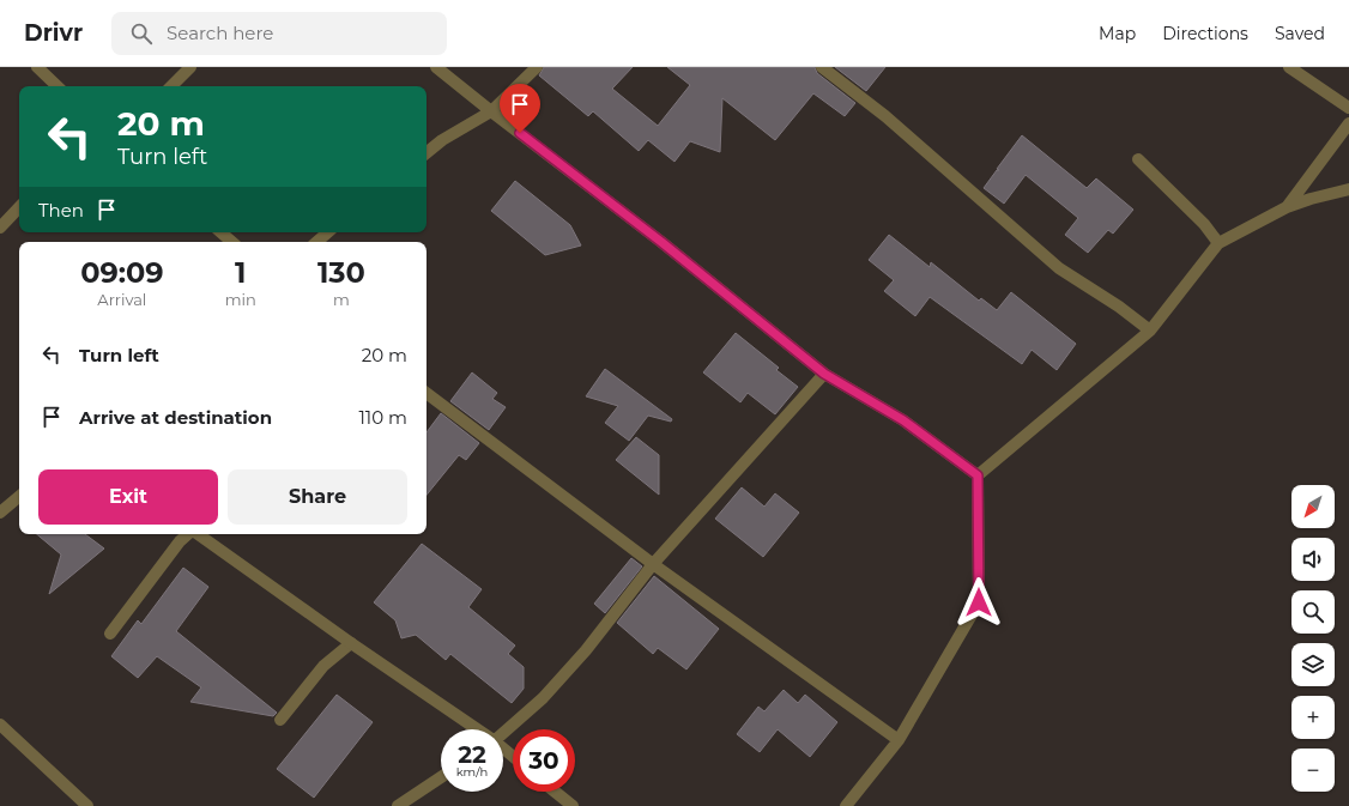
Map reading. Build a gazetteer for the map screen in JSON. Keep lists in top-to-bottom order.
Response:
{
  "north": "bottom left",
  "page": {
    "header": "Drivr",
    "search": "Search here",
    "nav": ["Map", "Directions", "Saved"],
    "turn": ["20 m", "Turn left"],
    "then": "Then",
    "eta": [
      "09:09",
      "Arrival",
      "1",
      "min",
      "130",
      "m"
    ],
    "list": [
      {
        "name": "Turn left",
        "value": "20 m"
      },
      {
        "name": "Arrive at destination",
        "value": "110 m"
      }
    ],
    "buttons": ["Exit", "Share"],
    "map_buttons": ["+", "−"],
    "speed": "22 km/h",
    "limit": "30"
  }
}
